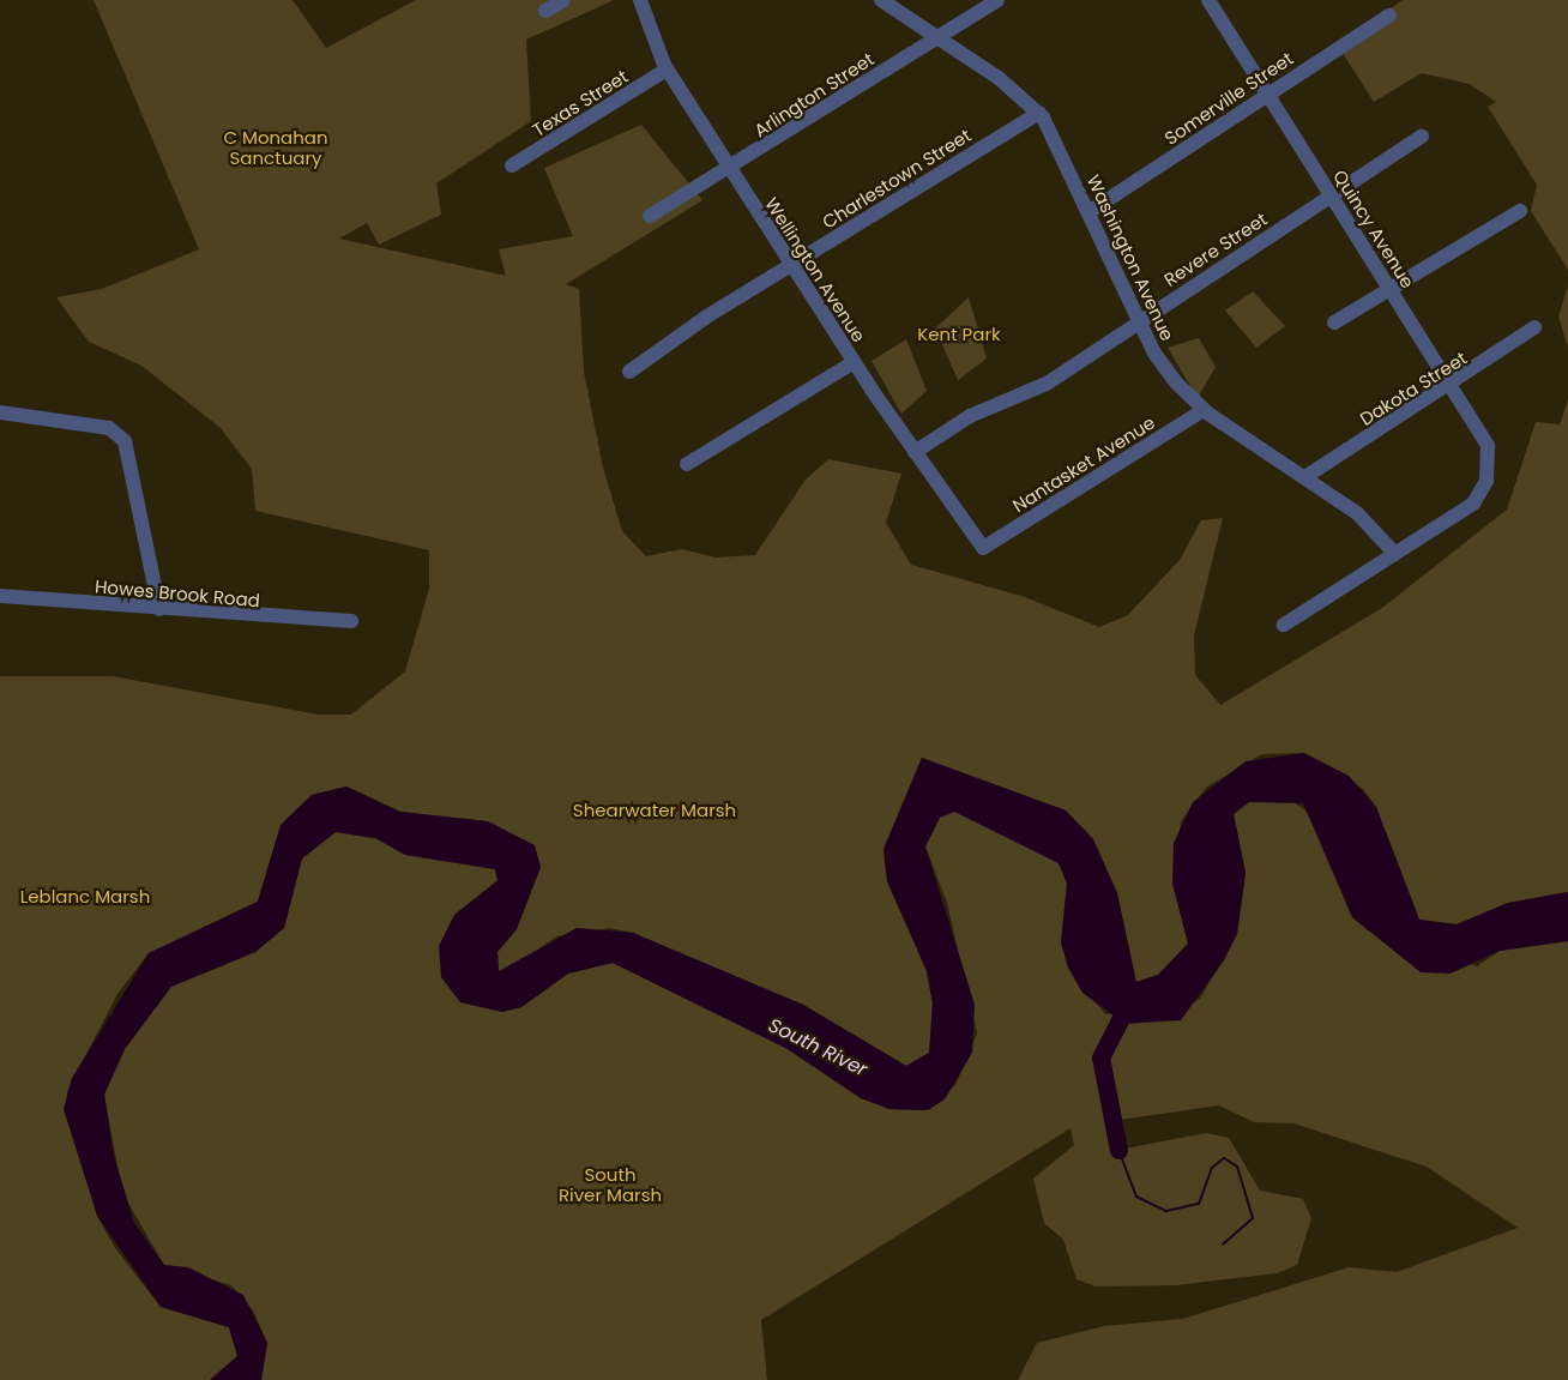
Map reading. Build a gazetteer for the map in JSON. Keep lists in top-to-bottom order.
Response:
{
  "streets": {
    "street": [
      "Arlington Street",
      "Somerville Street",
      "Texas Street",
      "Charlestown Street",
      "Quincy Avenue",
      "Revere Street",
      "Washington Avenue",
      "Wellington Avenue",
      "Dakota Street",
      "Nantasket Avenue",
      "Howes Brook Road"
    ]
  },
  "crossings": [
    ["Arlington Street", "Washington Avenue"],
    ["Arlington Street", "Wellington Avenue"],
    ["Somerville Street", "Quincy Avenue"],
    ["Somerville Street", "Washington Avenue"],
    ["Texas Street", "Wellington Avenue"],
    ["Charlestown Street", "Washington Avenue"],
    ["Charlestown Street", "Wellington Avenue"],
    ["Quincy Avenue", "Revere Street"],
    ["Quincy Avenue", "Washington Avenue"],
    ["Quincy Avenue", "Dakota Street"],
    ["Revere Street", "Washington Avenue"],
    ["Revere Street", "Wellington Avenue"],
    ["Washington Avenue", "Dakota Street"],
    ["Washington Avenue", "Nantasket Avenue"],
    ["Wellington Avenue", "Nantasket Avenue"]
  ],
  "water": ["South River"],
  "parks": [
    "C Monahan Sanctuary",
    "Kent Park",
    "Shearwater Marsh",
    "Leblanc Marsh",
    "South River Marsh"
  ]
}
